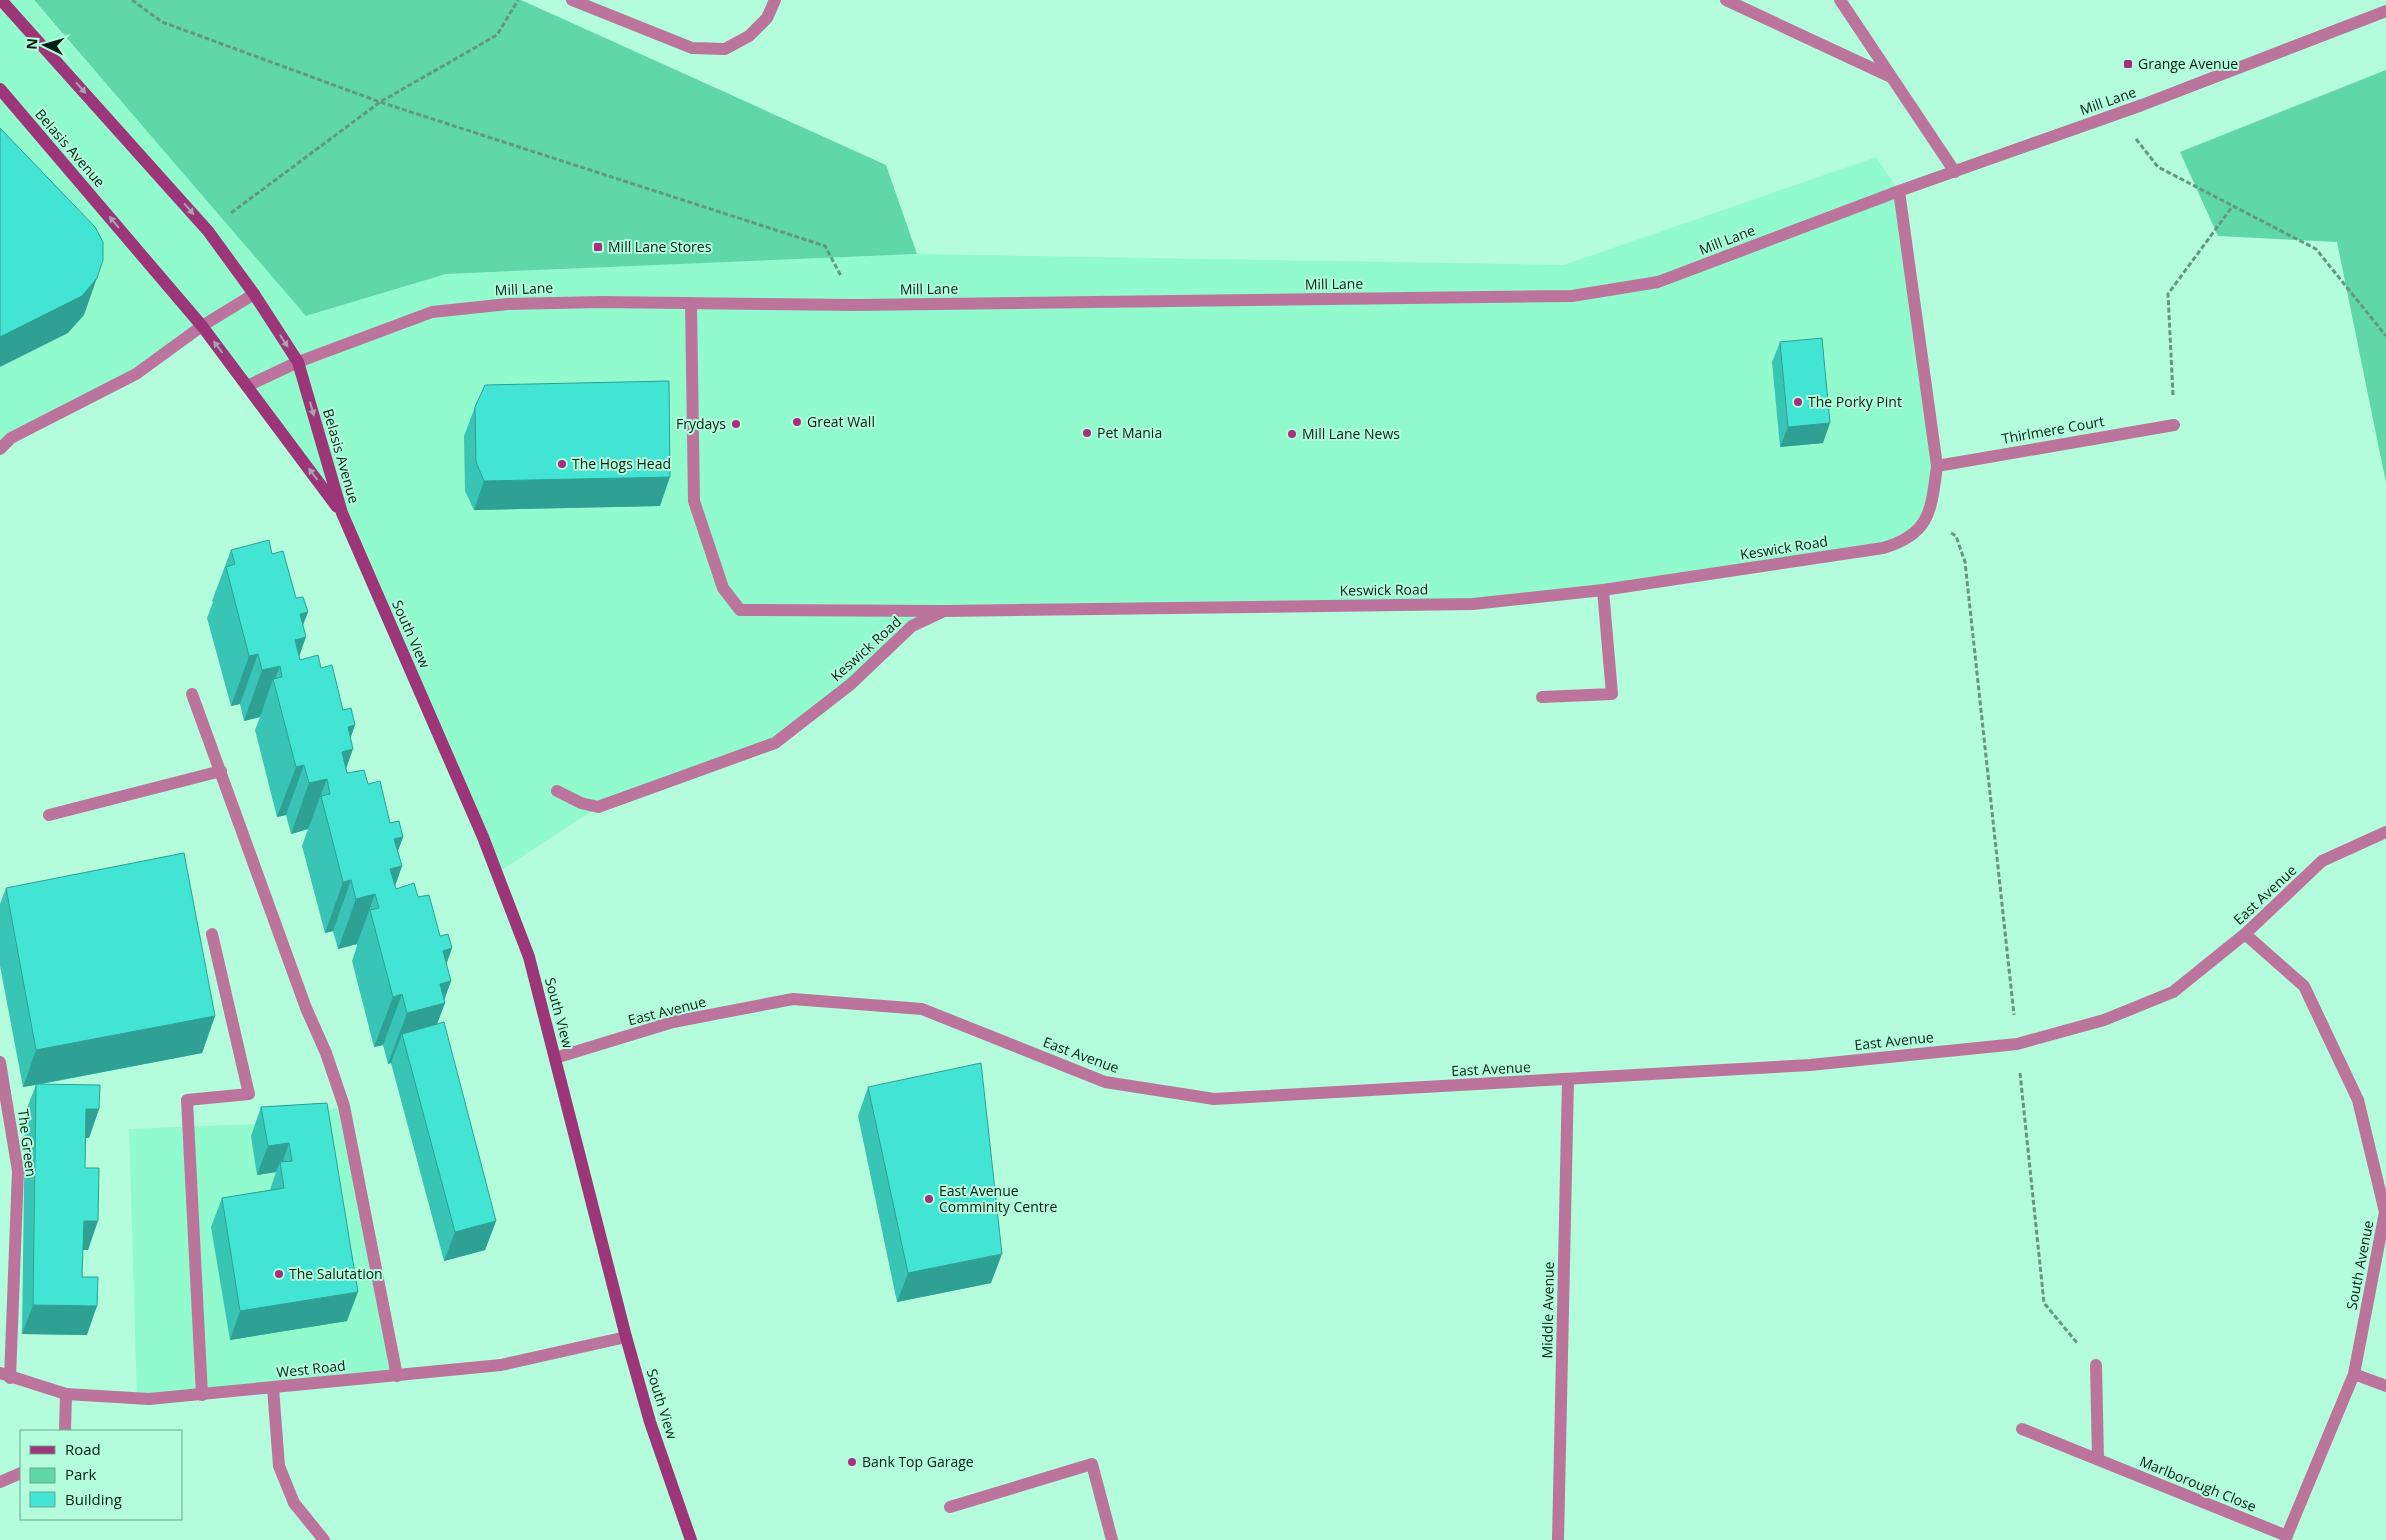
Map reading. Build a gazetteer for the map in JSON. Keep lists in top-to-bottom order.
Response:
{
  "streets": {
    "main road": ["Belasis Avenue", "South View"],
    "street": [
      "Mill Lane",
      "Thirlmere Court",
      "Keswick Road",
      "East Avenue",
      "The Green",
      "South Avenue",
      "Middle Avenue",
      "West Road",
      "Marlborough Close"
    ]
  },
  "crossings": [
    ["Mill Lane", "Belasis Avenue"],
    ["Mill Lane", "Keswick Road"],
    ["Belasis Avenue", "South View"],
    ["Thirlmere Court", "Keswick Road"],
    ["South View", "East Avenue"],
    ["South View", "West Road"],
    ["East Avenue", "South Avenue"],
    ["East Avenue", "Middle Avenue"],
    ["The Green", "West Road"],
    ["South Avenue", "Marlborough Close"]
  ],
  "places": {
    "transit": ["Grange Avenue", "Mill Lane Stores"],
    "other": [
      "The Porky Pint",
      "Great Wall",
      "Frydays",
      "Pet Mania",
      "Mill Lane News",
      "The Hogs Head",
      "East Avenue Comminity Centre",
      "The Salutation",
      "Bank Top Garage"
    ]
  },
  "legend": ["Road", "Park", "Building"],
  "north": "left"
}
